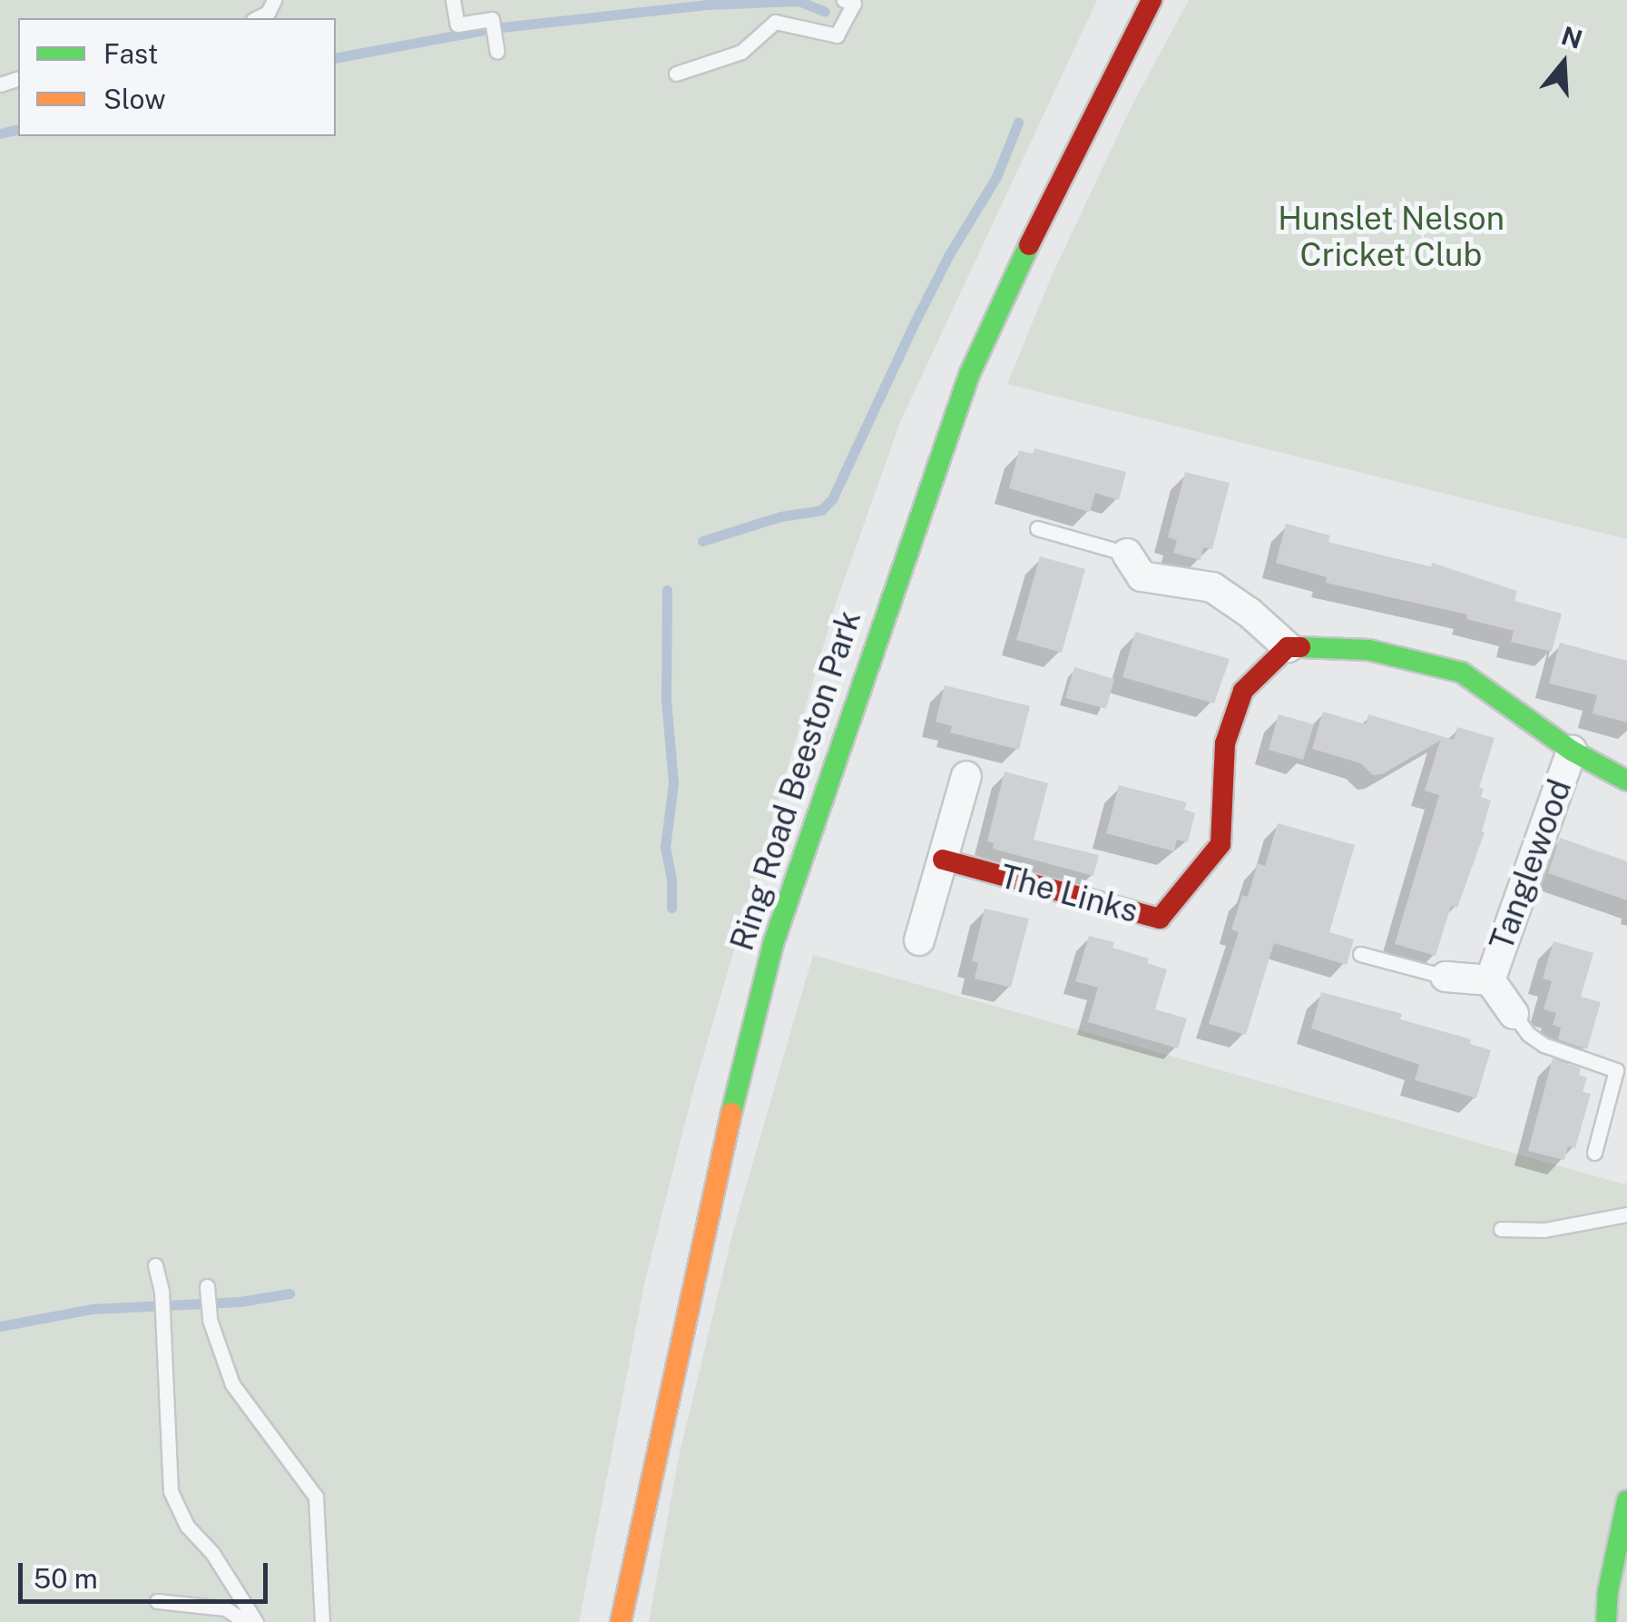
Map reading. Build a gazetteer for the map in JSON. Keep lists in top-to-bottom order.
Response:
{
  "streets": {
    "street": ["Ring Road Beeston Park", "Tanglewood", "The Links"]
  },
  "parks": ["Hunslet Nelson Cricket Club"],
  "legend": ["Fast", "Slow"],
  "scale_bar": "50 m",
  "north": "top"
}
